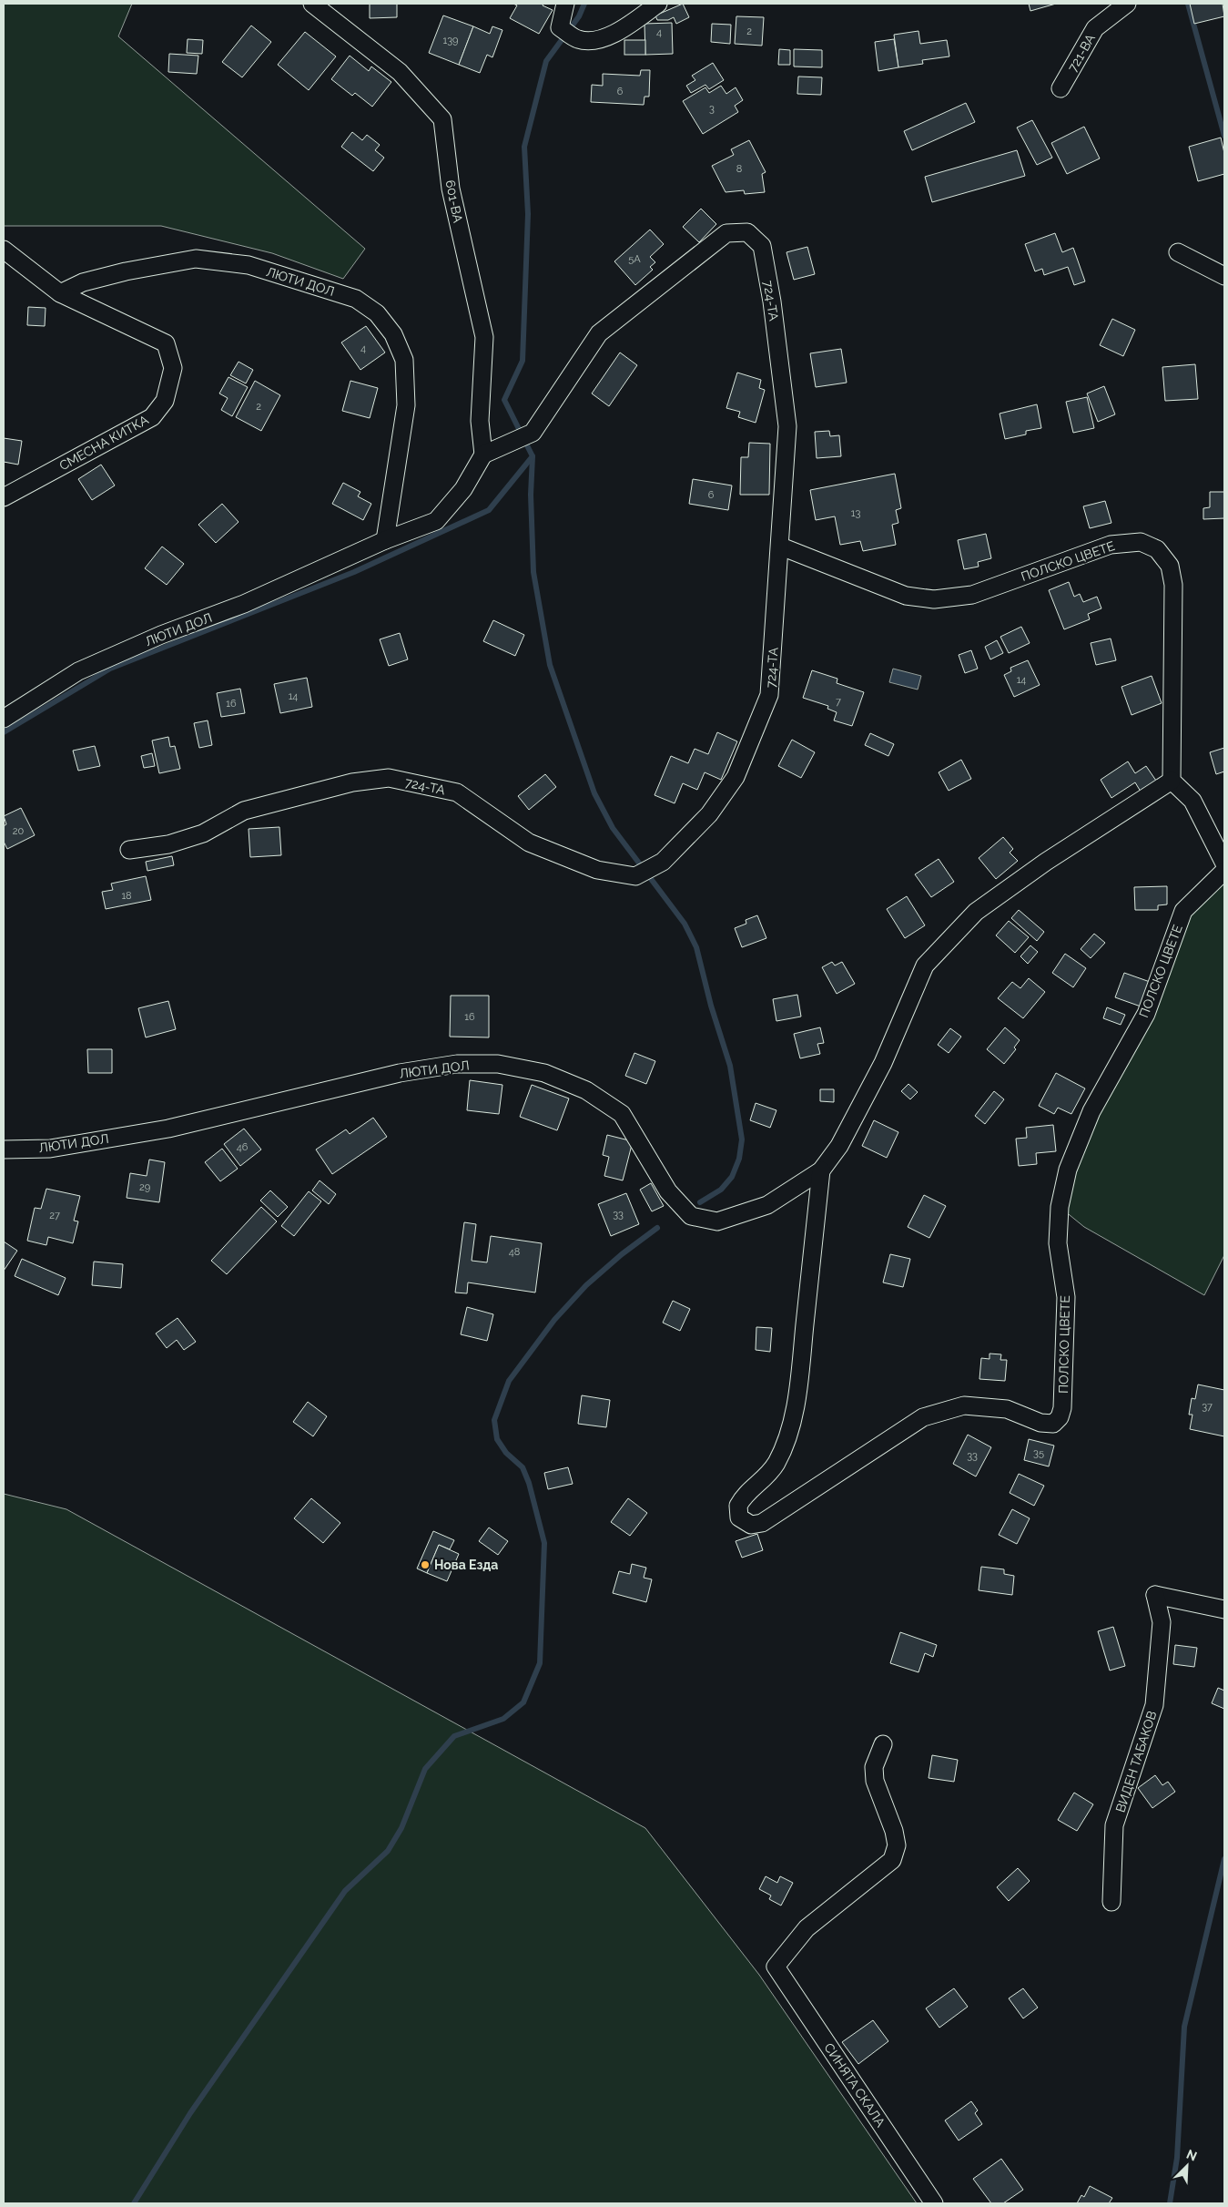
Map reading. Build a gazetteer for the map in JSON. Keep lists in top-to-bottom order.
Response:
{
  "streets": {
    "street": [
      "721-ВА",
      "601-ВА",
      "ЛЮТИ ДОЛ",
      "724-ТА",
      "СМЕСНА КИТКА",
      "ПОЛСКО ЦВЕТЕ",
      "ВИДЕН ТАБАКОВ",
      "СИНЯТА СКАЛА"
    ]
  },
  "crossings": [
    ["601-ВА", "ЛЮТИ ДОЛ"],
    ["601-ВА", "724-ТА"],
    ["ЛЮТИ ДОЛ", "724-ТА"],
    ["ЛЮТИ ДОЛ", "СМЕСНА КИТКА"],
    ["ЛЮТИ ДОЛ", "ПОЛСКО ЦВЕТЕ"],
    ["724-ТА", "ПОЛСКО ЦВЕТЕ"]
  ],
  "places": ["Нова Езда"],
  "house_numbers": [
    "2",
    "4",
    "139",
    "6",
    "3",
    "8",
    "5А",
    "4",
    "2",
    "6",
    "13",
    "14",
    "14",
    "7",
    "16",
    "20",
    "18",
    "16",
    "46",
    "29",
    "33",
    "27",
    "48",
    "37",
    "35",
    "33"
  ],
  "north": "top right"
}
